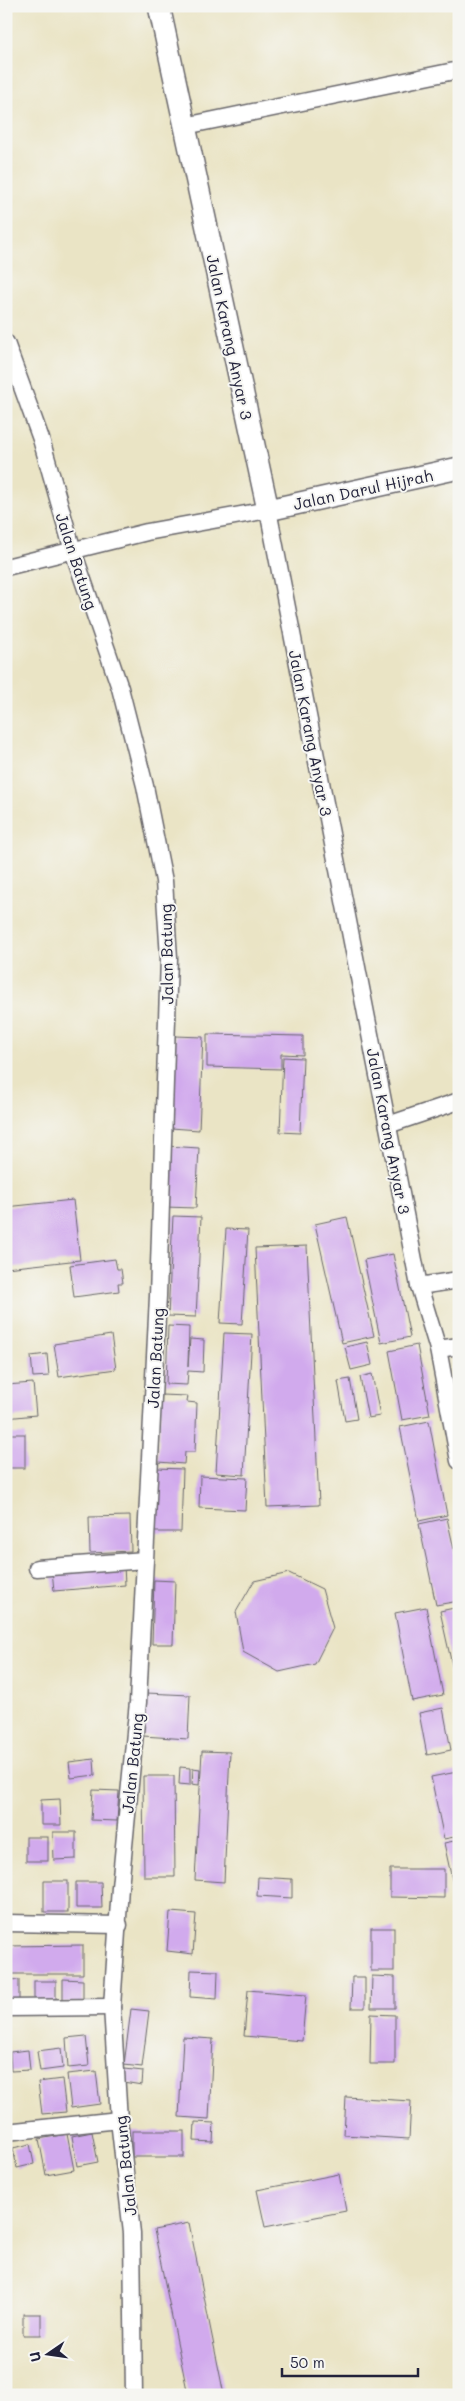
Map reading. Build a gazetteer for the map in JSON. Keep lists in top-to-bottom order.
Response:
{
  "streets": {
    "street": ["Jalan Karang Anyar 3", "Jalan Darul Hijrah", "Jalan Batung"]
  },
  "crossings": [
    ["Jalan Karang Anyar 3", "Jalan Darul Hijrah"]
  ],
  "scale_bar": "50 m",
  "north": "left"
}
